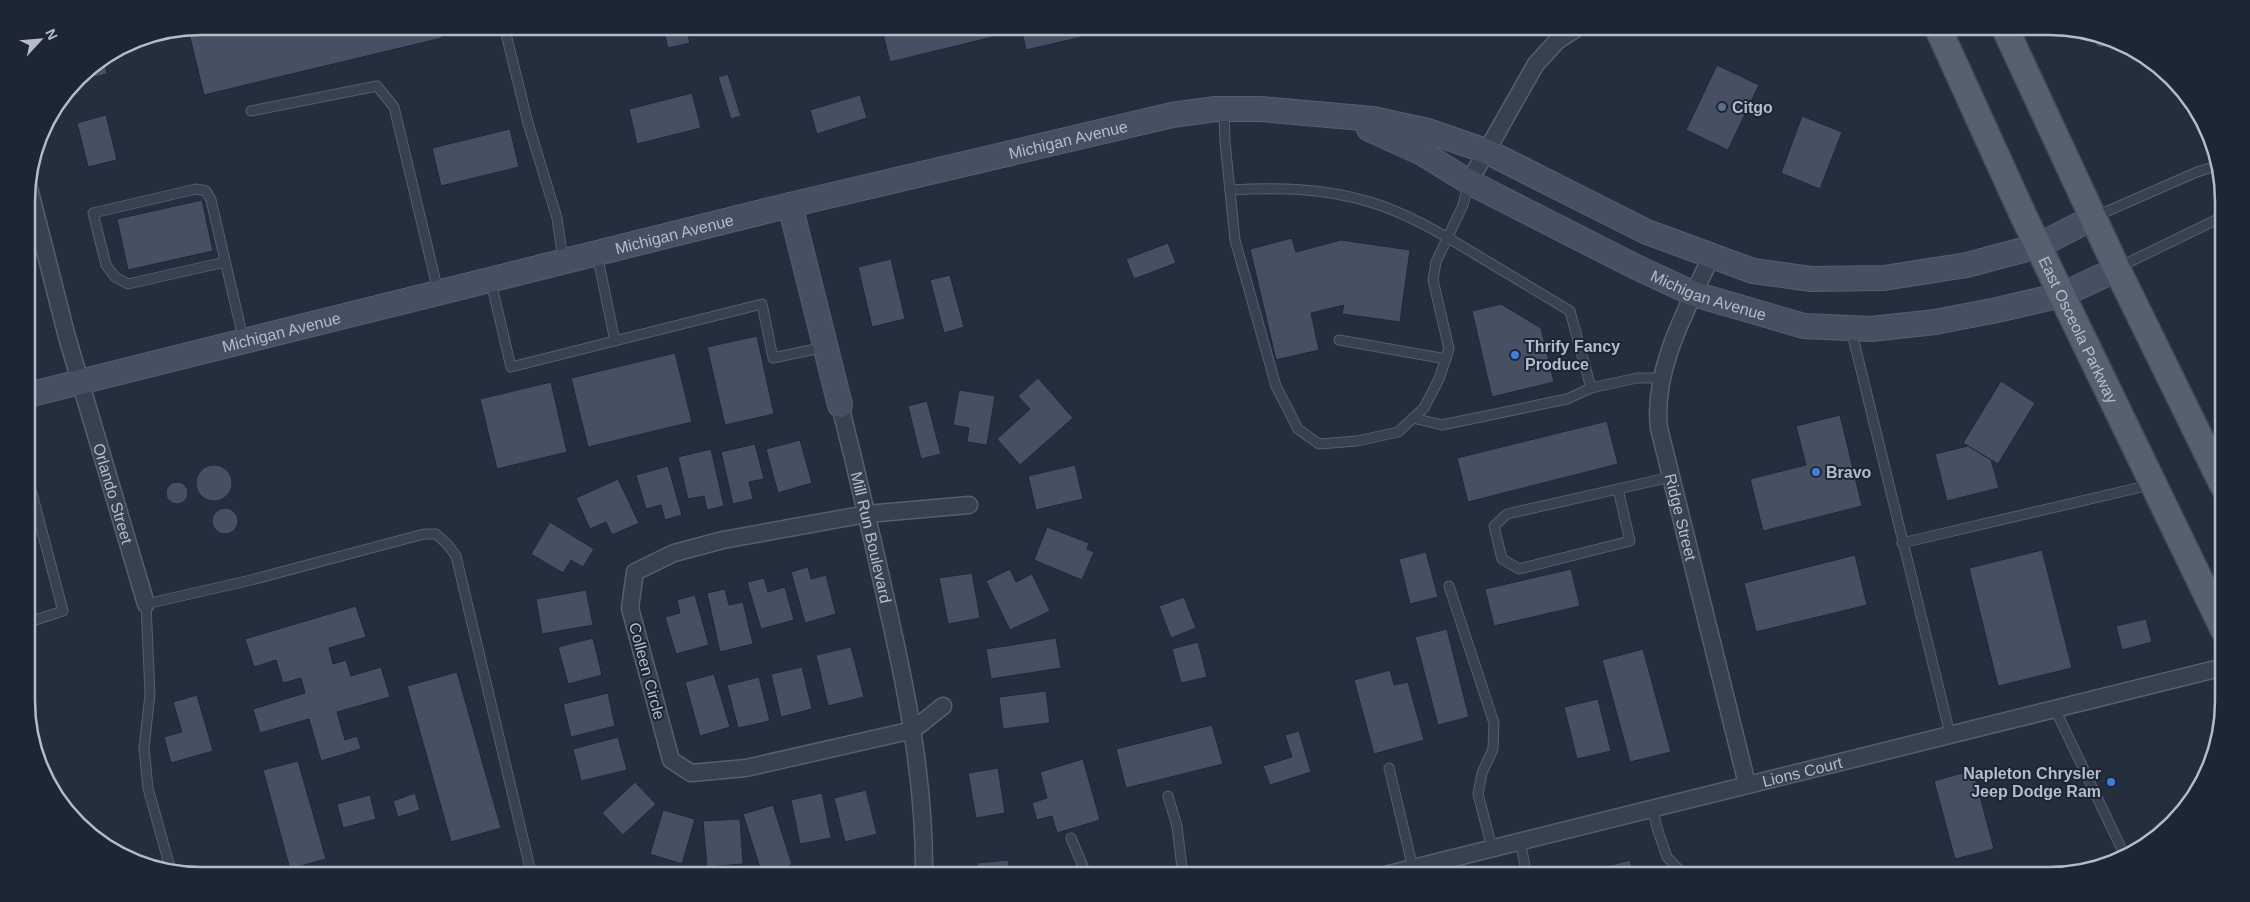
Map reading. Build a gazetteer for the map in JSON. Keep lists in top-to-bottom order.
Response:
{
  "streets": {
    "main road": ["Michigan Avenue", "East Osceola Parkway", "Mill Run Boulevard"],
    "street": [
      "Orlando Street",
      "Ridge Street",
      "Colleen Circle",
      "Lions Court"
    ]
  },
  "crossings": [
    ["Michigan Avenue", "East Osceola Parkway"],
    ["Michigan Avenue", "Orlando Street"],
    ["Michigan Avenue", "Ridge Street"],
    ["Michigan Avenue", "Mill Run Boulevard"],
    ["Ridge Street", "Lions Court"],
    ["Mill Run Boulevard", "Colleen Circle"]
  ],
  "places": [
    "Citgo",
    "Thrify Fancy Produce",
    "Bravo",
    "Napleton Chrysler Jeep Dodge Ram"
  ],
  "north": "top right"
}
